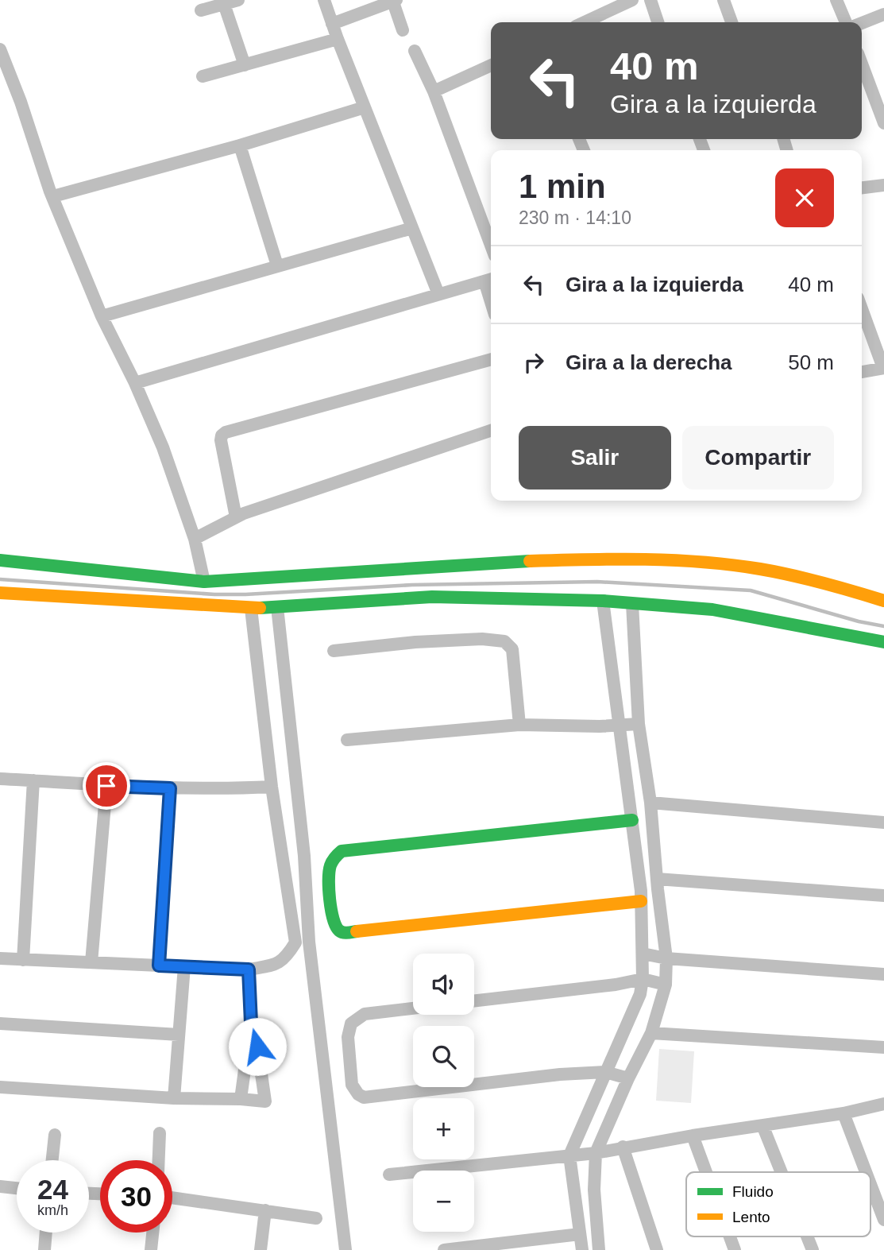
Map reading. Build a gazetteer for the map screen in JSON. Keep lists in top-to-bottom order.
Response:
{
  "legend": ["Fluido", "Lento"],
  "page": {
    "turn": ["40 m", "Gira a la izquierda"],
    "heading": ["1 min", "230 m · 14:10"],
    "list": [
      {
        "name": "Gira a la izquierda",
        "value": "40 m"
      },
      {
        "name": "Gira a la derecha",
        "value": "50 m"
      }
    ],
    "buttons": ["Salir", "Compartir"],
    "map_buttons": ["+", "−"],
    "speed": "24 km/h",
    "limit": "30"
  }
}
